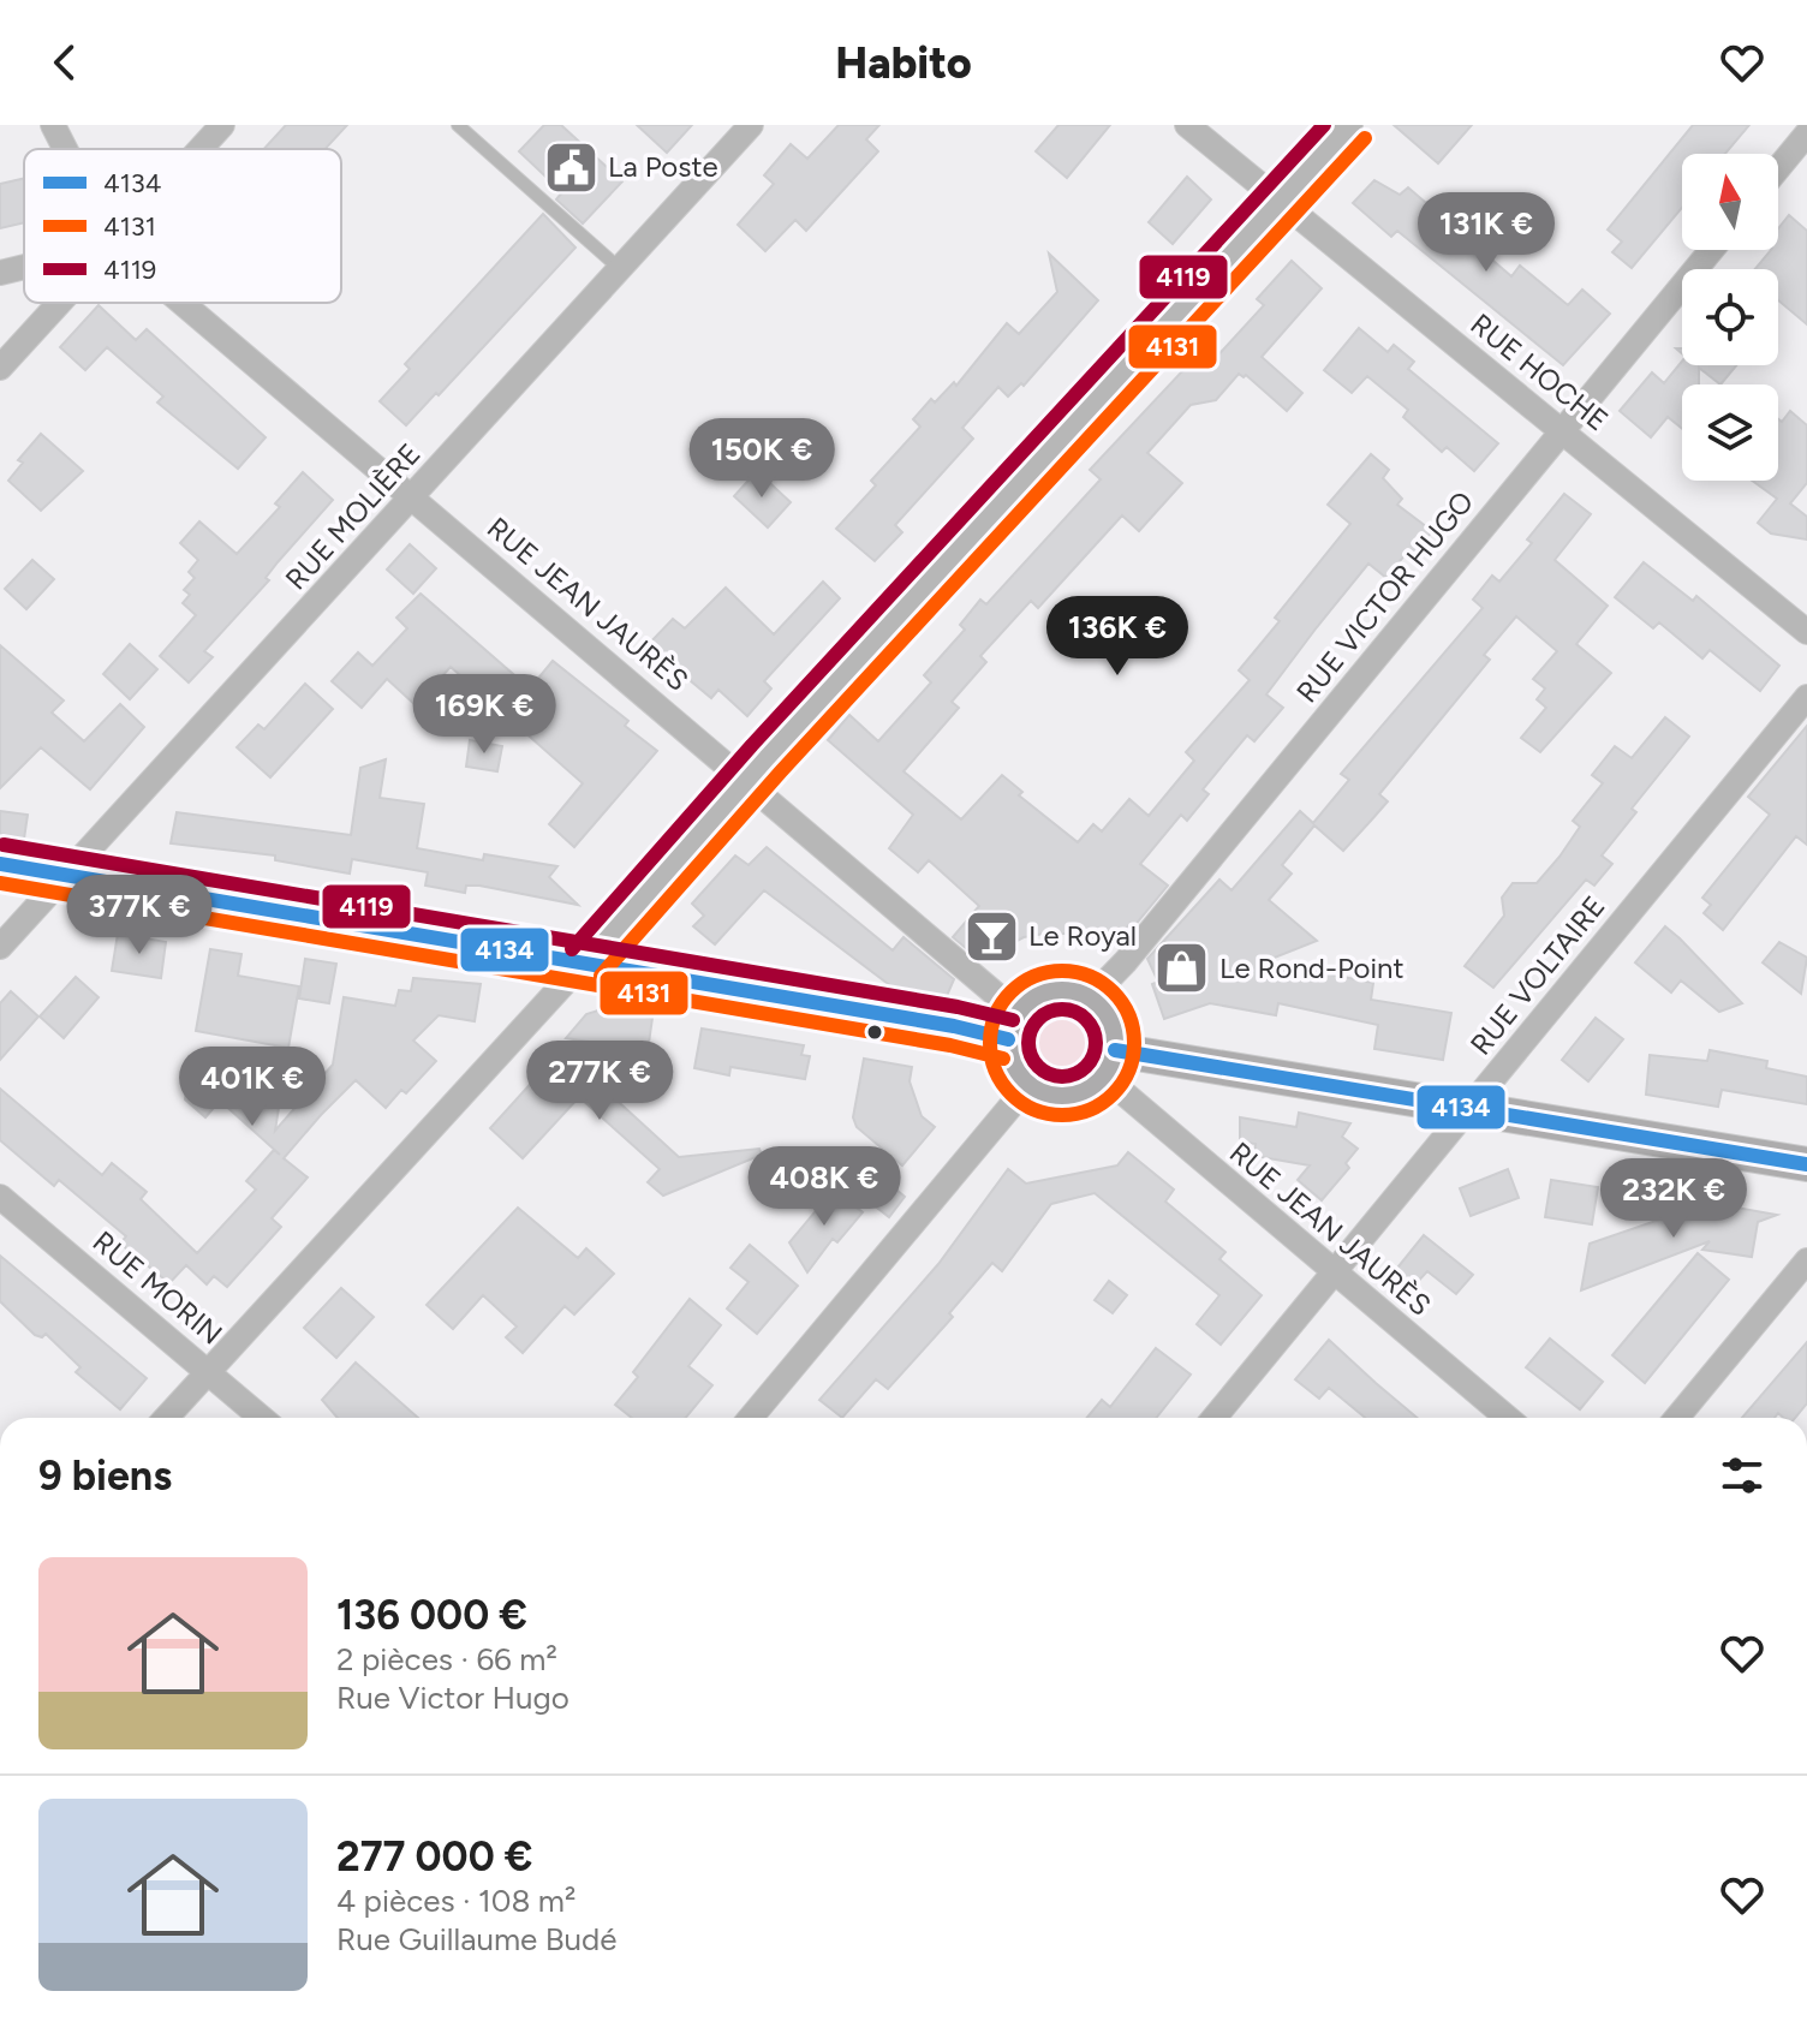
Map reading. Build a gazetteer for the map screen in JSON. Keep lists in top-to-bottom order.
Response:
{
  "streets": {
    "street": [
      "RUE HOCHE",
      "RUE MOLIÈRE",
      "RUE VICTOR HUGO",
      "RUE JEAN JAURÈS",
      "RUE VOLTAIRE",
      "RUE MORIN"
    ]
  },
  "crossings": [
    ["RUE HOCHE", "RUE VICTOR HUGO"],
    ["RUE MOLIÈRE", "RUE JEAN JAURÈS"],
    ["RUE VICTOR HUGO", "RUE JEAN JAURÈS"],
    ["RUE JEAN JAURÈS", "RUE VOLTAIRE"]
  ],
  "places": {
    "public building": ["La Poste"],
    "bar": ["Le Royal"],
    "shop": ["Le Rond-Point"]
  },
  "lines": ["transit line 4119", "transit line 4131", "transit line 4134"],
  "legend": ["4134", "4131", "4119"],
  "north": "top",
  "page": {
    "header": "Habito",
    "price": [
      "131K €",
      "150K €",
      "136K €",
      "169K €",
      "377K €",
      "277K €",
      "401K €",
      "408K €",
      "232K €"
    ],
    "heading": "9 biens",
    "list": [
      {
        "name": "136 000 €",
        "note": "2 pièces · 66 m² · Rue Victor Hugo"
      },
      {
        "name": "277 000 €",
        "note": "4 pièces · 108 m² · Rue Guillaume Budé"
      }
    ]
  }
}
